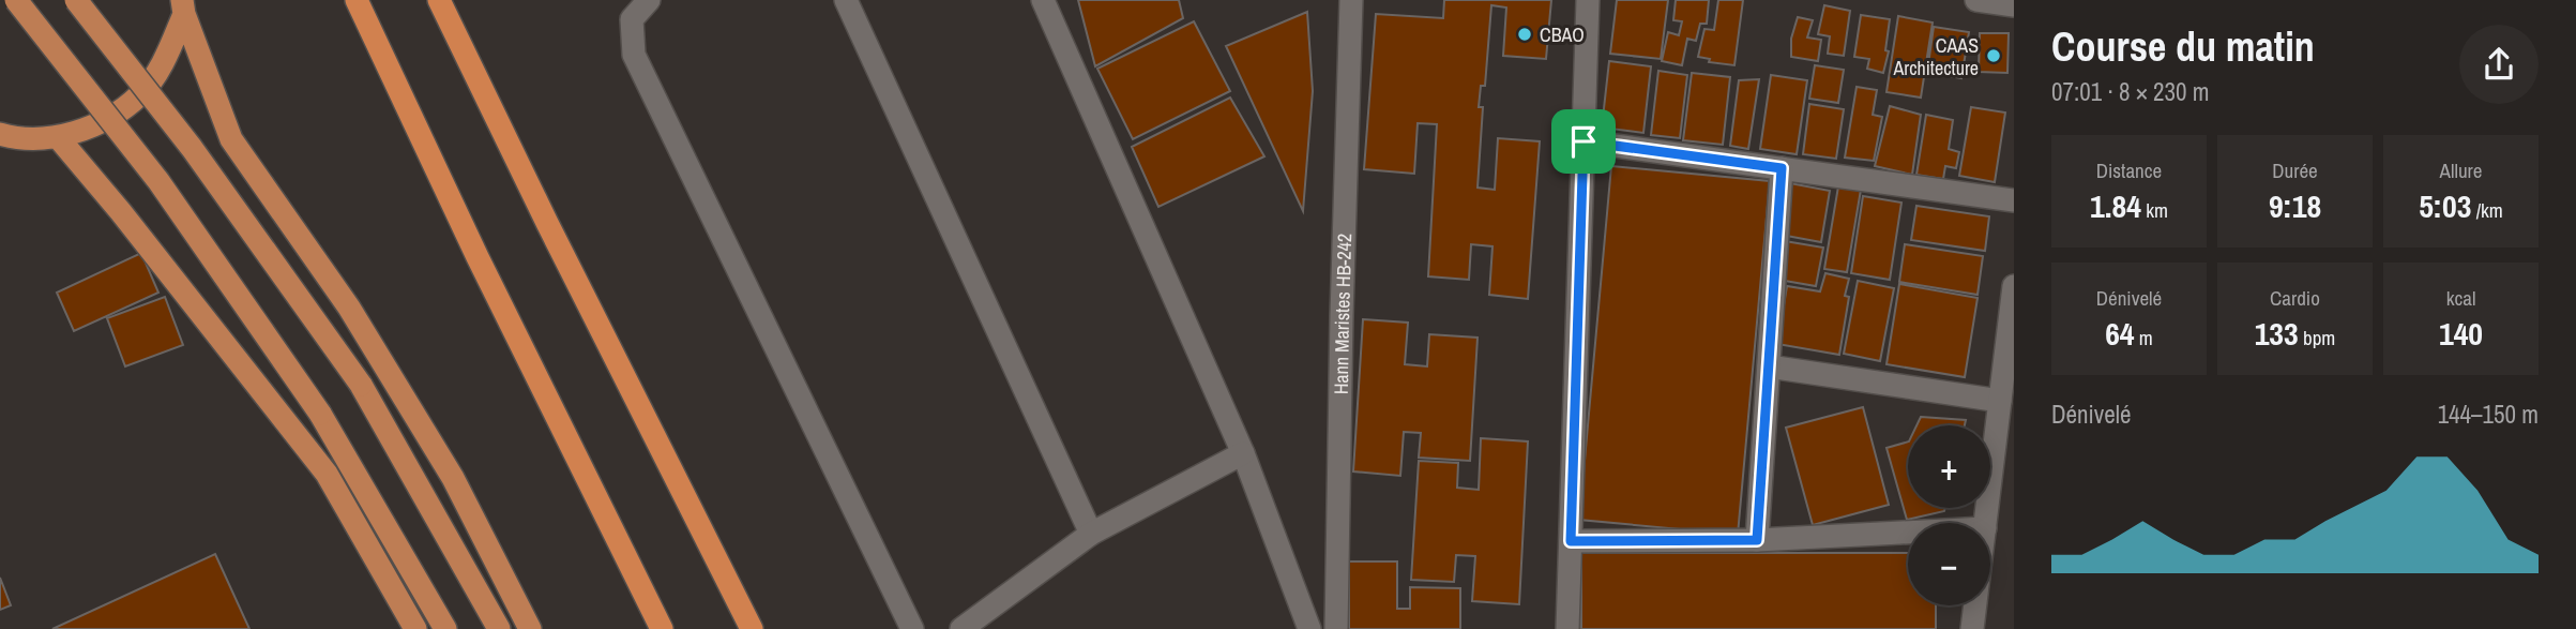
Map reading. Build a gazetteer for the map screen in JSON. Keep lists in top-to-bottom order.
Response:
{
  "streets": {
    "street": ["Hann Maristes HB-242"]
  },
  "places": ["CBAO", "CAAS Architecture"],
  "page": {
    "heading": ["Course du matin", "07:01 · 8 × 230 m"],
    "stats": [
      ["Distance", "1.84 km"],
      ["Durée", "9:18"],
      ["Allure", "5:03 /km"],
      ["Dénivelé", "64 m"],
      ["Cardio", "133 bpm"],
      ["kcal", "140"]
    ],
    "chart": ["Dénivelé", "144–150 m"],
    "map_buttons": ["+", "−"]
  }
}
